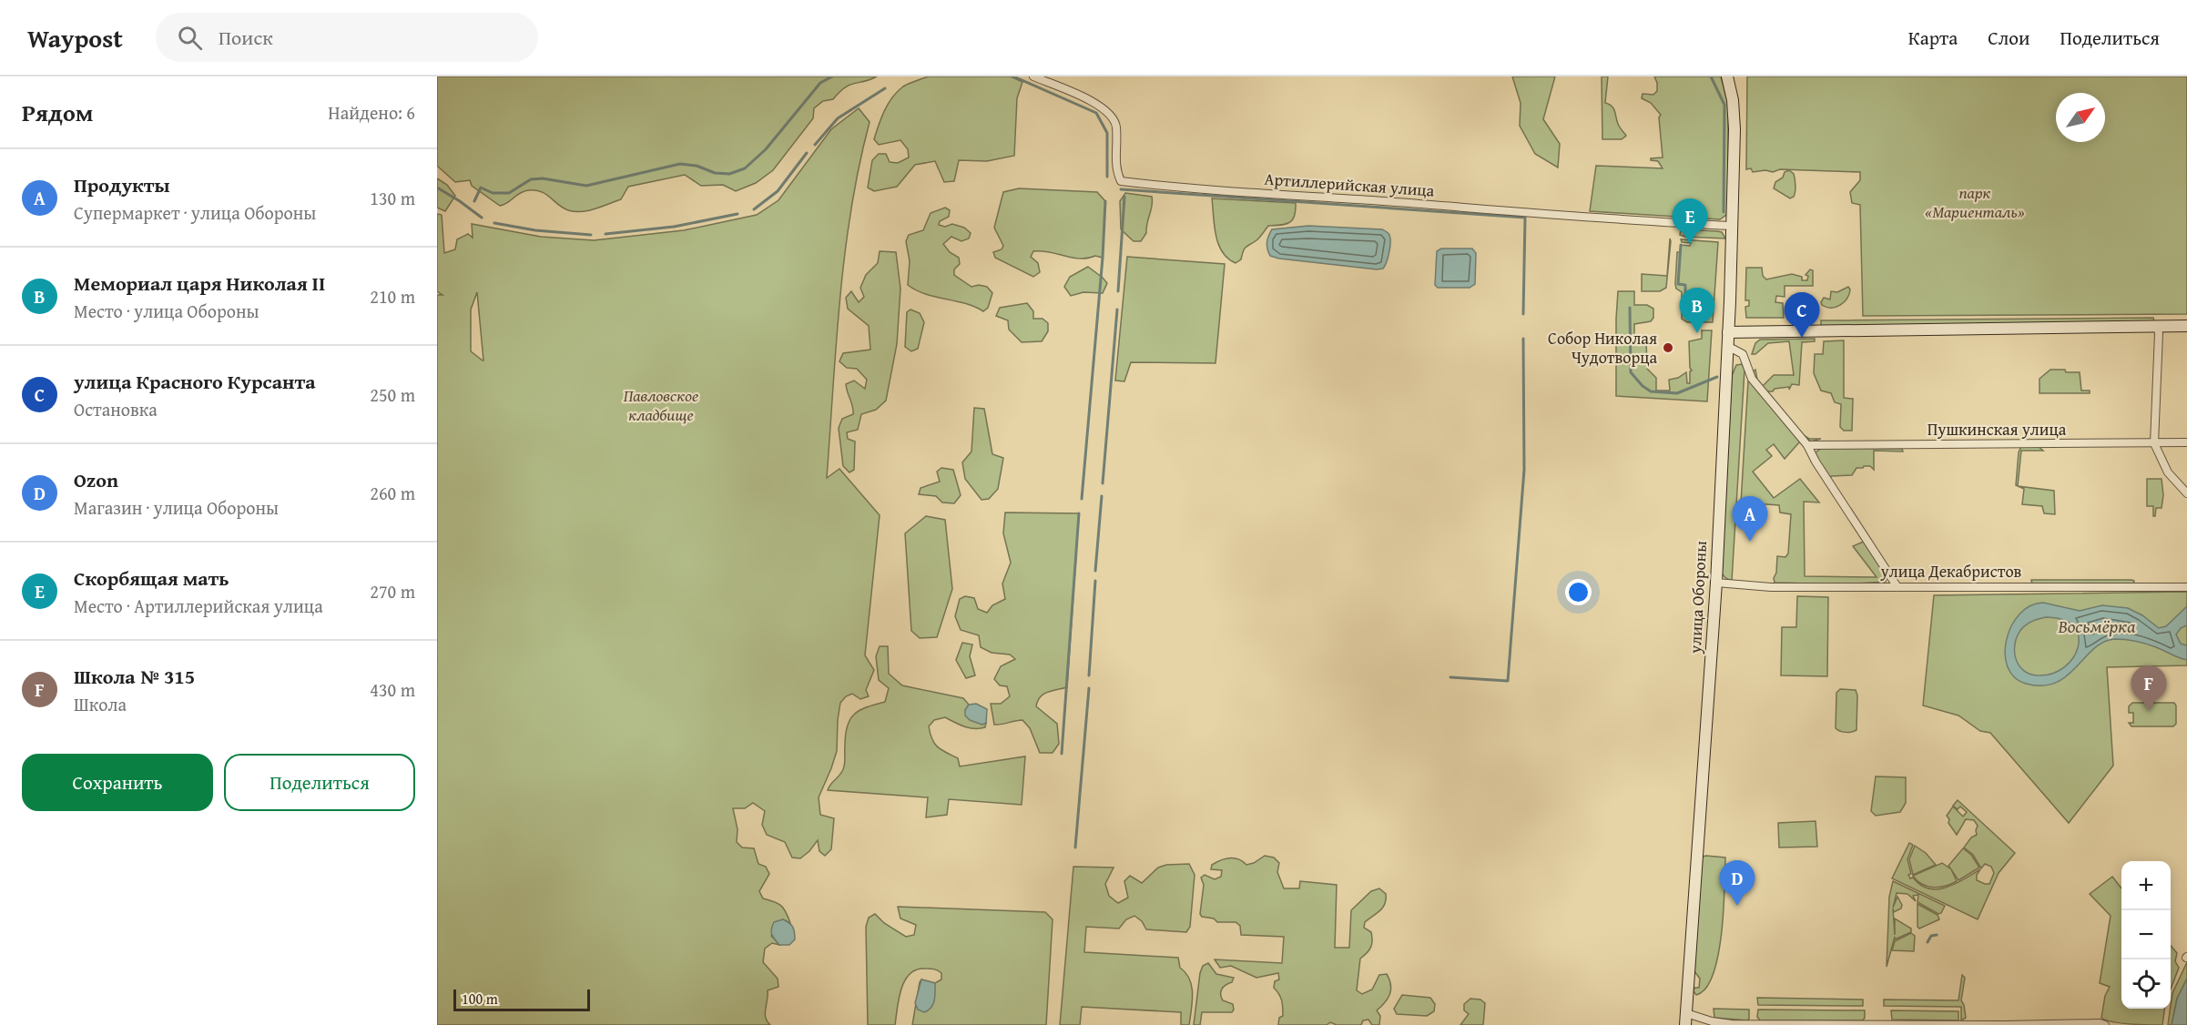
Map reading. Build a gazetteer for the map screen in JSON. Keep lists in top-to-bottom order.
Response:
{
  "streets": {
    "street": [
      "Артиллерийская улица",
      "Пушкинская улица",
      "улица Декабристов",
      "улица Обороны"
    ]
  },
  "crossings": [
    ["Артиллерийская улица", "улица Обороны"],
    ["улица Декабристов", "улица Обороны"]
  ],
  "water": ["Восьмёрка"],
  "parks": ["парк «Мариенталь»", "Павловское кладбище"],
  "places": ["Собор Николая Чудотворца"],
  "scale_bar": "100 m",
  "north": "top right",
  "page": {
    "header": "Waypost",
    "search": "Поиск",
    "nav": ["Карта", "Слои", "Поделиться"],
    "heading": ["Рядом", "Найдено: 6"],
    "list": [
      {
        "mark": "A",
        "name": "Продукты",
        "note": "Супермаркет · улица Обороны",
        "value": "130 m"
      },
      {
        "mark": "B",
        "name": "Мемориал царя Николая II",
        "note": "Место · улица Обороны",
        "value": "210 m"
      },
      {
        "mark": "C",
        "name": "улица Красного Курсанта",
        "note": "Остановка",
        "value": "250 m"
      },
      {
        "mark": "D",
        "name": "Ozon",
        "note": "Магазин · улица Обороны",
        "value": "260 m"
      },
      {
        "mark": "E",
        "name": "Скорбящая мать",
        "note": "Место · Артиллерийская улица",
        "value": "270 m"
      },
      {
        "mark": "F",
        "name": "Школа № 315",
        "note": "Школа",
        "value": "430 m"
      }
    ],
    "pins": [
      "E",
      "B",
      "C",
      "A",
      "F",
      "D"
    ],
    "buttons": ["Сохранить", "Поделиться"],
    "map_buttons": ["+", "−"],
    "scale": "100 m"
  }
}
